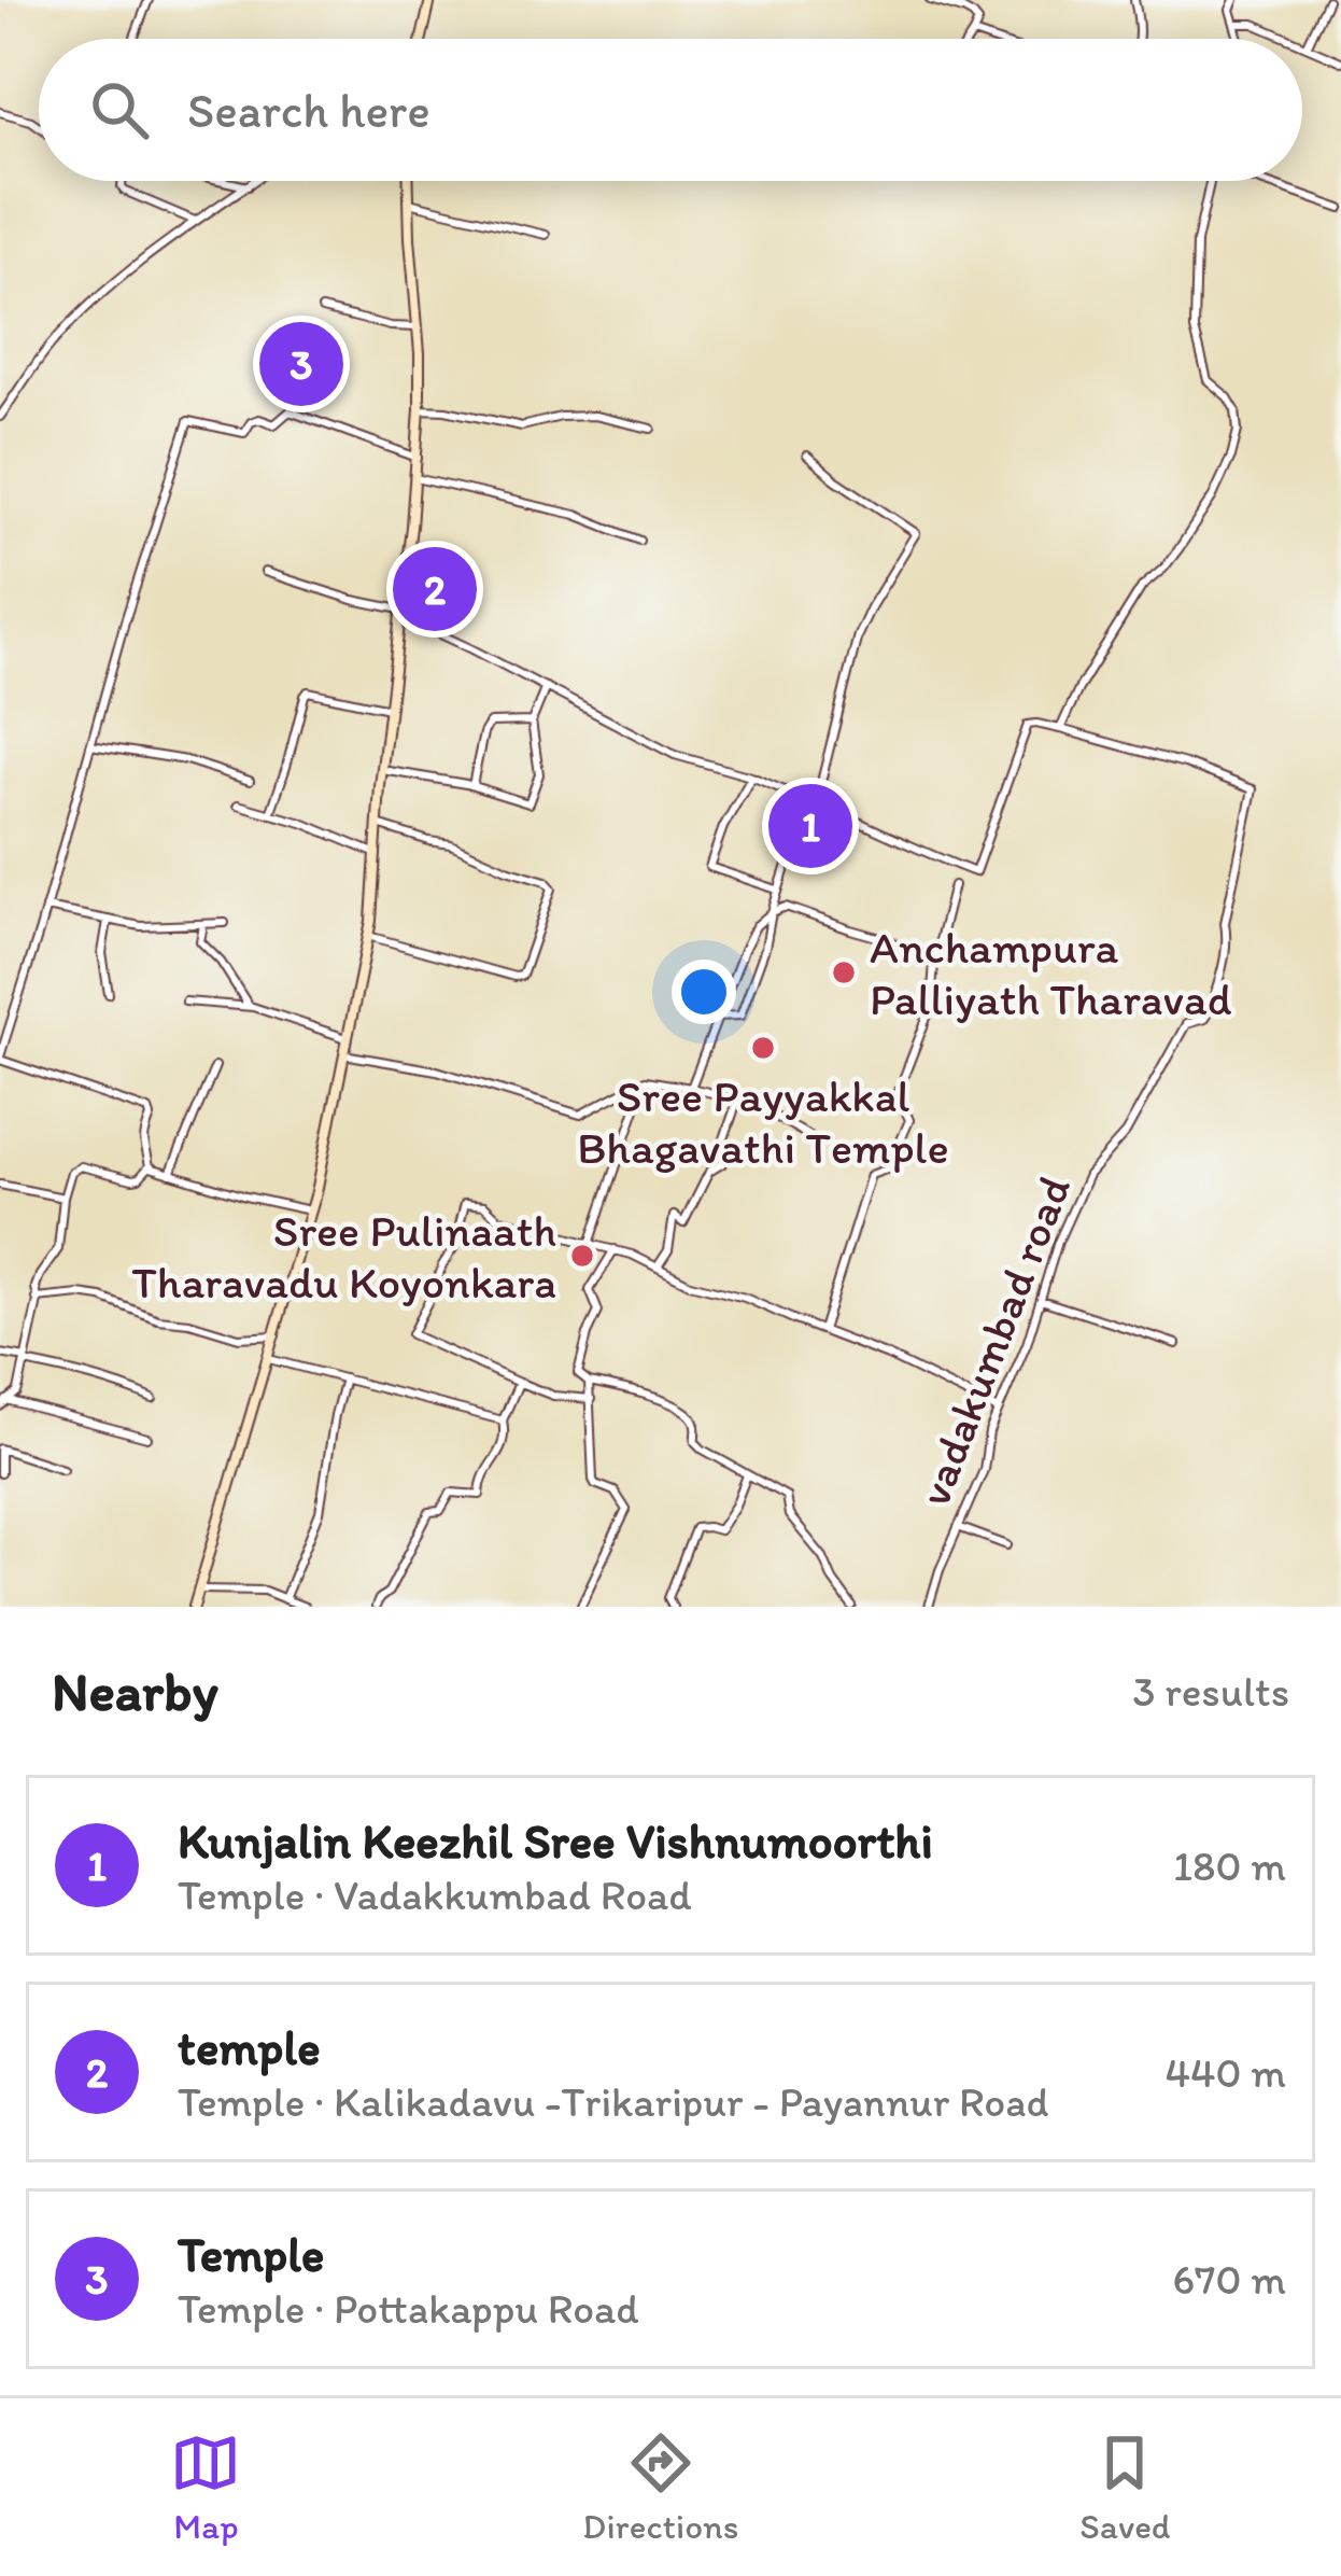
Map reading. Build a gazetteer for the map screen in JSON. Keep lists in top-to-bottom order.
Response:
{
  "streets": {
    "street": ["vadakumbad road"]
  },
  "places": ["Anchampura Palliyath Tharavad", "Sree Payyakkal Bhagavathi Temple", "Sree Pulinaath Tharavadu Koyonkara"],
  "page": {
    "search": "Search here",
    "pins": ["3", "2", "1"],
    "heading": ["Nearby", "3 results"],
    "list": [
      {
        "mark": "1",
        "name": "Kunjalin Keezhil Sree Vishnumoorthi",
        "note": "Temple · Vadakkumbad Road",
        "value": "180 m"
      },
      {
        "mark": "2",
        "name": "temple",
        "note": "Temple · Kalikadavu -Trikaripur - Payannur Road",
        "value": "440 m"
      },
      {
        "mark": "3",
        "name": "Temple",
        "note": "Temple · Pottakappu Road",
        "value": "670 m"
      }
    ],
    "nav": ["Map", "Directions", "Saved"]
  }
}
